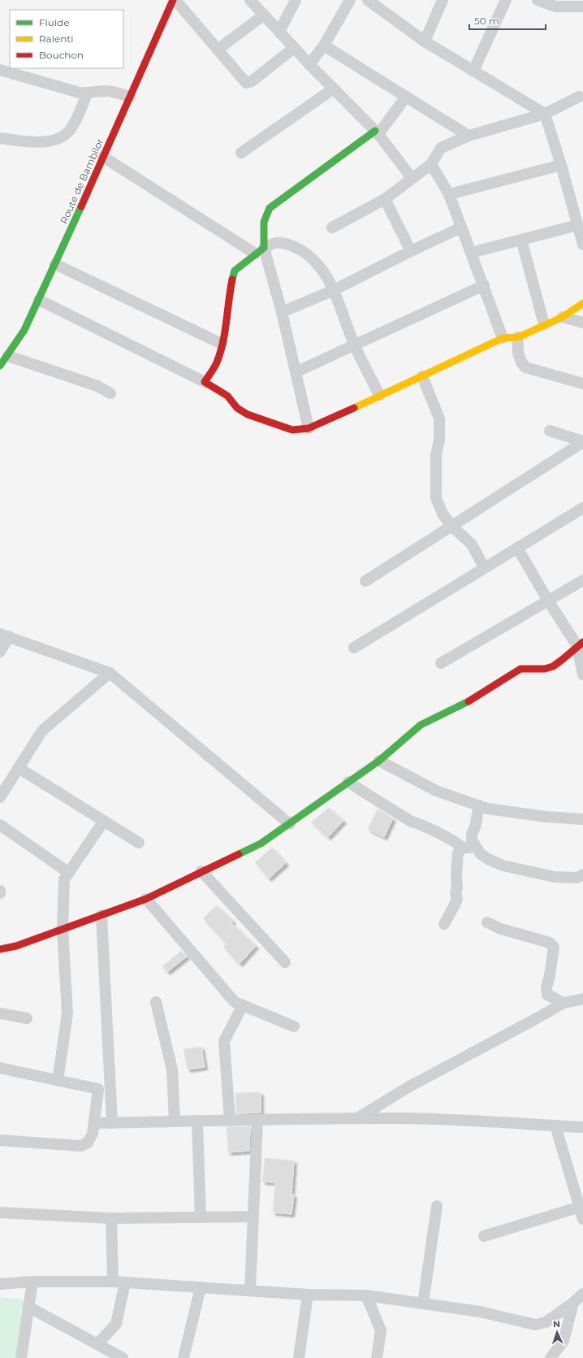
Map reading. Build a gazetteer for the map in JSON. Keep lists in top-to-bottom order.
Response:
{
  "streets": {
    "street": ["Route de Bambilor"]
  },
  "legend": ["Fluide", "Ralenti", "Bouchon"],
  "scale_bar": "50 m",
  "north": "top"
}
